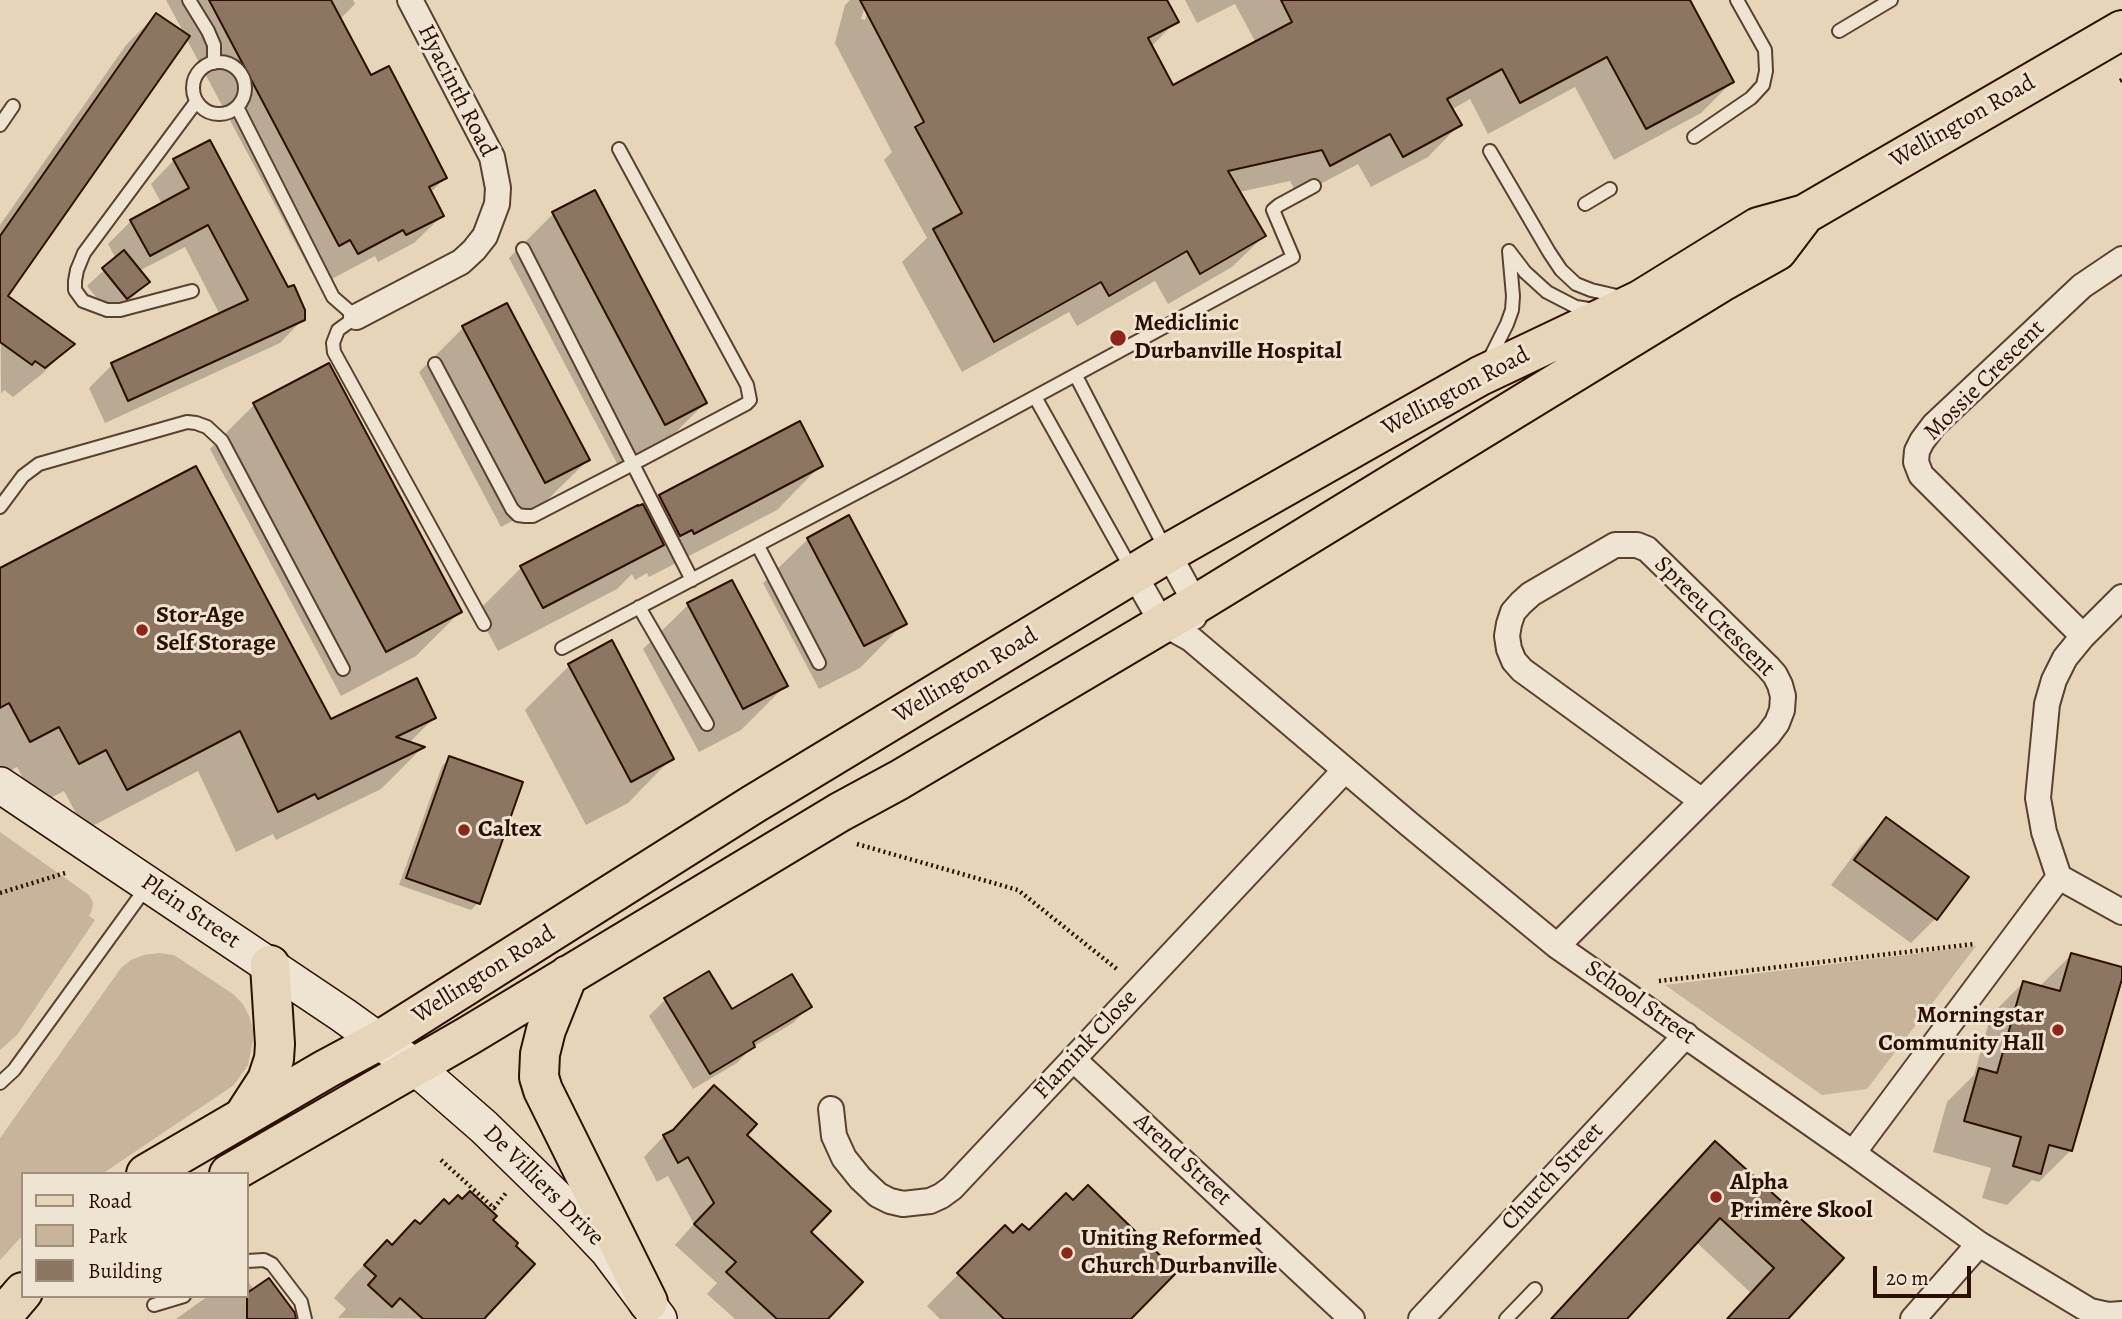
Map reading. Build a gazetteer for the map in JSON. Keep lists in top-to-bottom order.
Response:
{
  "streets": {
    "main road": ["Wellington Road"],
    "street": [
      "Hyacinth Road",
      "Mossie Crescent",
      "Spreeu Crescent",
      "Plein Street",
      "School Street",
      "Flamink Close",
      "Arend Street",
      "Church Street",
      "De Villiers Drive"
    ]
  },
  "crossings": [
    ["Wellington Road", "Plein Street"],
    ["Wellington Road", "School Street"],
    ["Wellington Road", "De Villiers Drive"],
    ["Spreeu Crescent", "School Street"],
    ["Plein Street", "De Villiers Drive"],
    ["School Street", "Flamink Close"],
    ["School Street", "Church Street"],
    ["Flamink Close", "Arend Street"]
  ],
  "places": [
    "Mediclinic Durbanville Hospital",
    "Stor-Age Self Storage",
    "Caltex",
    "Morningstar Community Hall",
    "Alpha Primêre Skool",
    "Uniting Reformed Church Durbanville"
  ],
  "legend": ["Road", "Park", "Building"],
  "scale_bar": "20 m"
}
